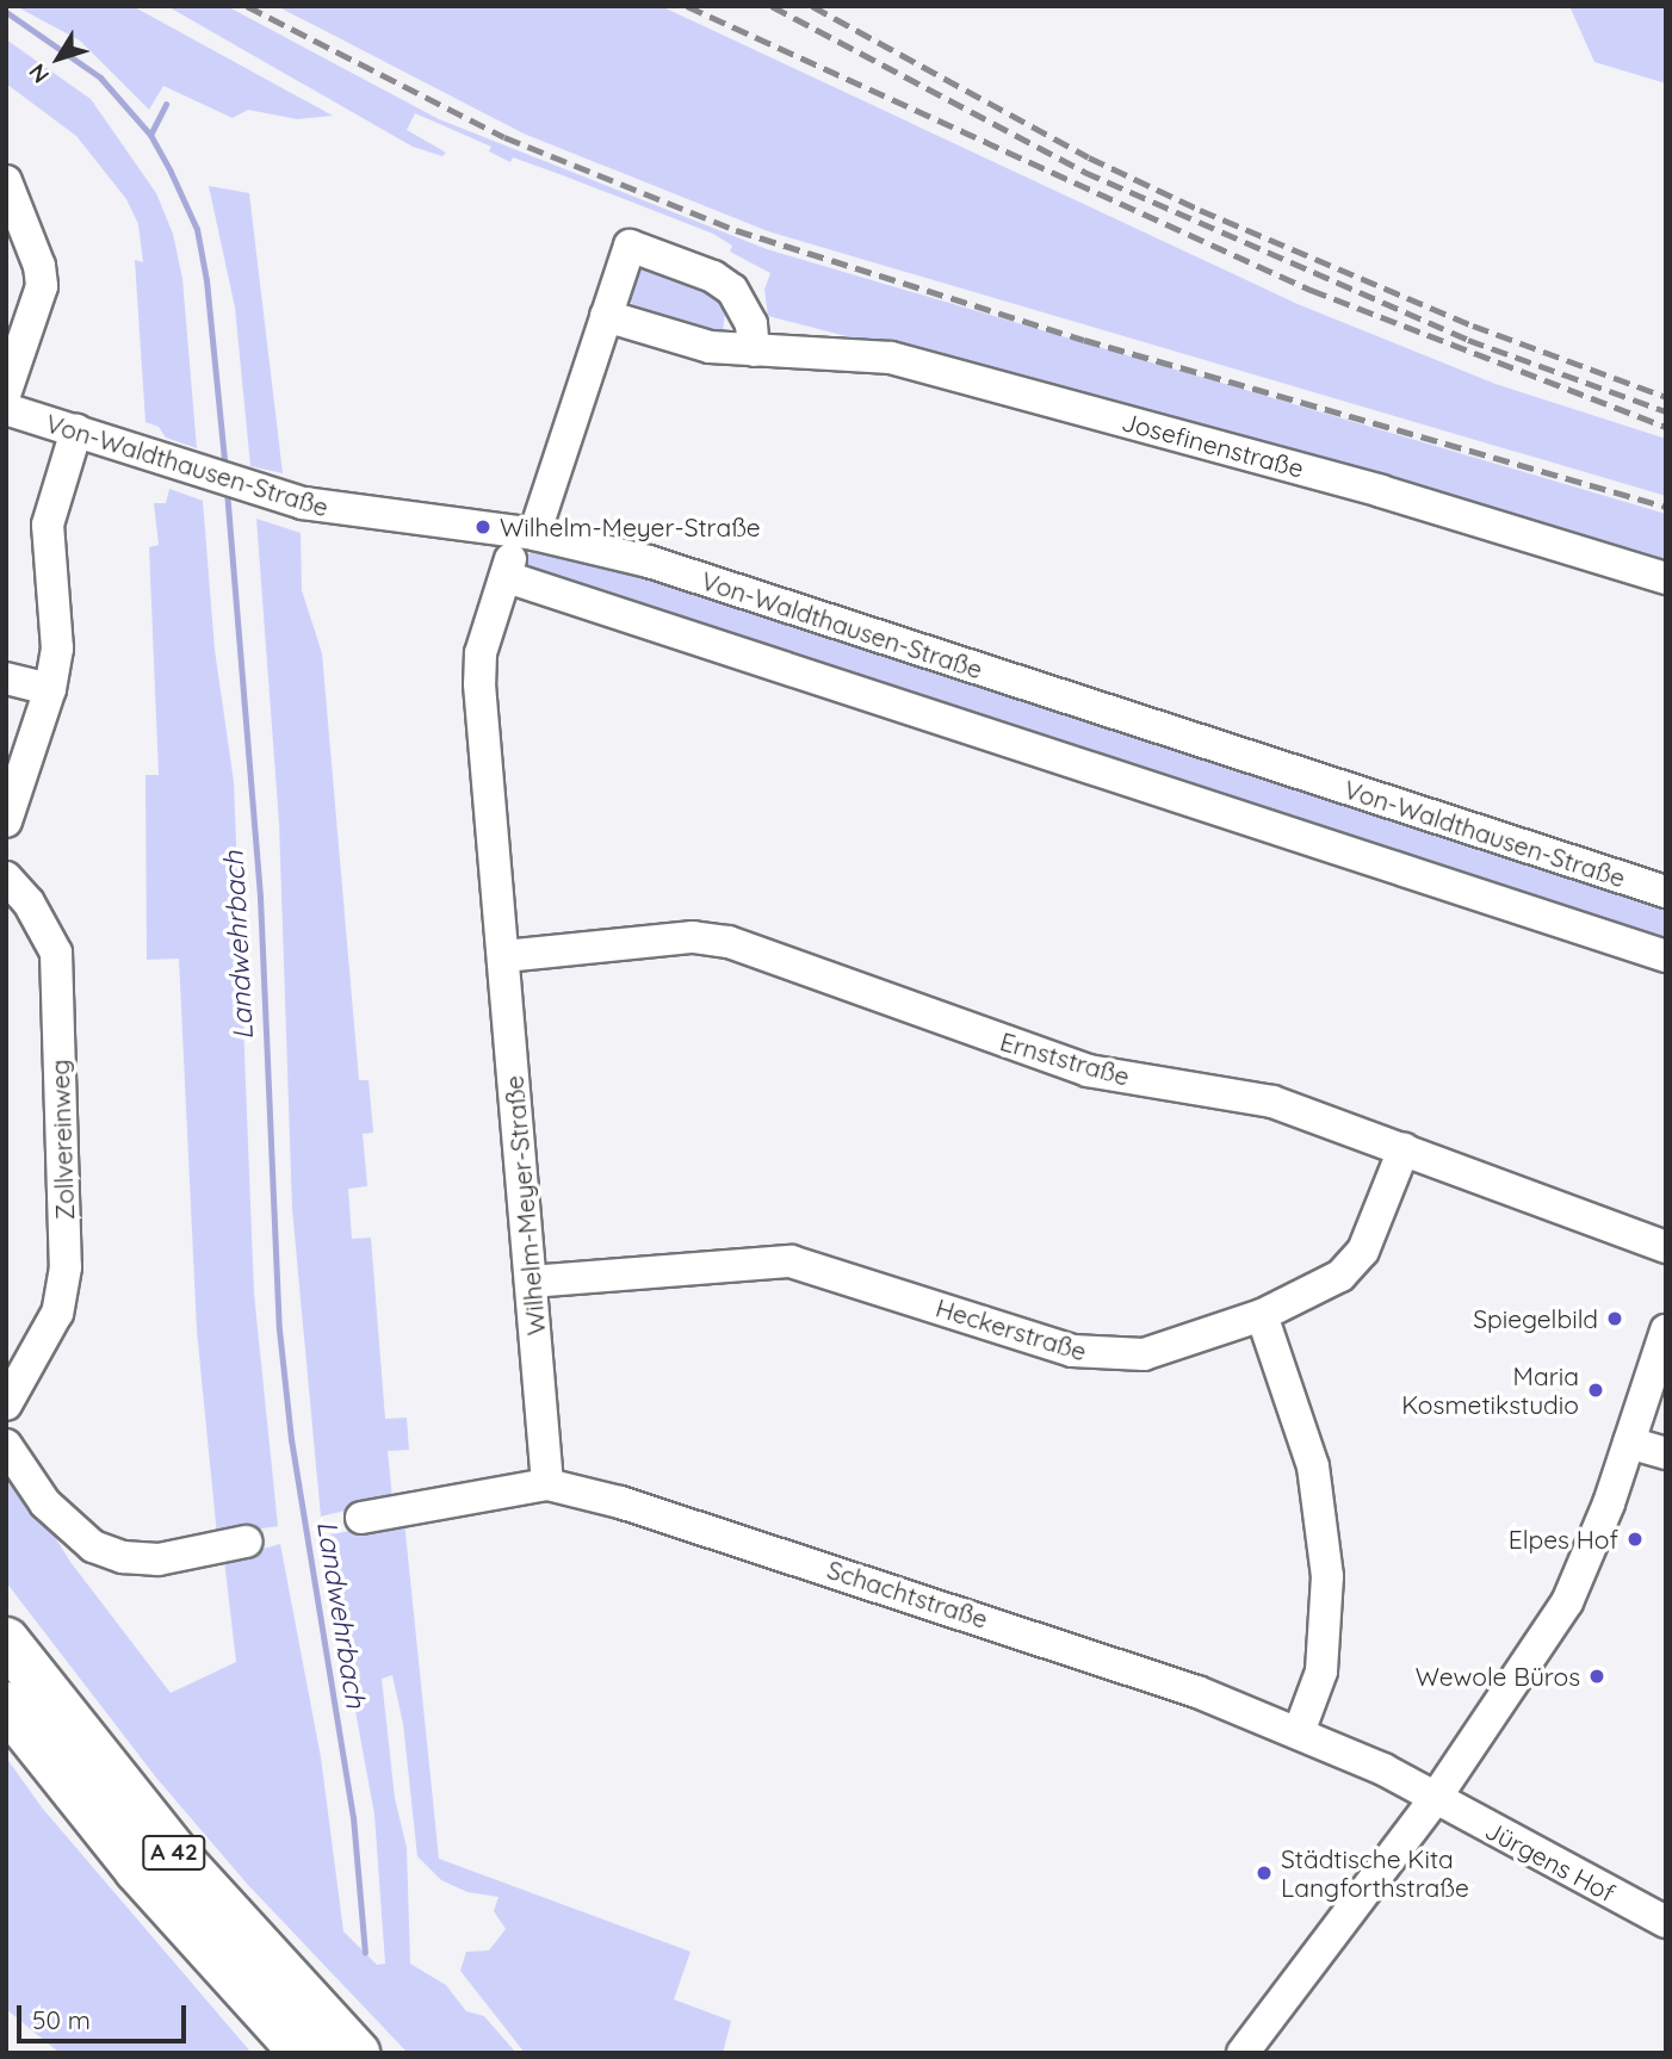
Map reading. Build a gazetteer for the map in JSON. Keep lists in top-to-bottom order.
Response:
{
  "streets": {
    "highway": ["A 42"],
    "street": [
      "Josefinenstraße",
      "Von-Waldthausen-Straße",
      "Ernststraße",
      "Zollvereinweg",
      "Wilhelm-Meyer-Straße",
      "Heckerstraße",
      "Schachtstraße",
      "Jürgens Hof"
    ]
  },
  "crossings": [
    ["Von-Waldthausen-Straße", "Wilhelm-Meyer-Straße"],
    ["Ernststraße", "Wilhelm-Meyer-Straße"],
    ["Ernststraße", "Heckerstraße"],
    ["Wilhelm-Meyer-Straße", "Heckerstraße"],
    ["Wilhelm-Meyer-Straße", "Schachtstraße"],
    ["Schachtstraße", "Jürgens Hof"]
  ],
  "water": ["Landwehrbach"],
  "places": [
    "Wilhelm-Meyer-Straße",
    "Spiegelbild",
    "Maria Kosmetikstudio",
    "Elpes Hof",
    "Wewole Büros",
    "Städtische Kita Langforthstraße"
  ],
  "scale_bar": "50 m",
  "north": "bottom left"
}
